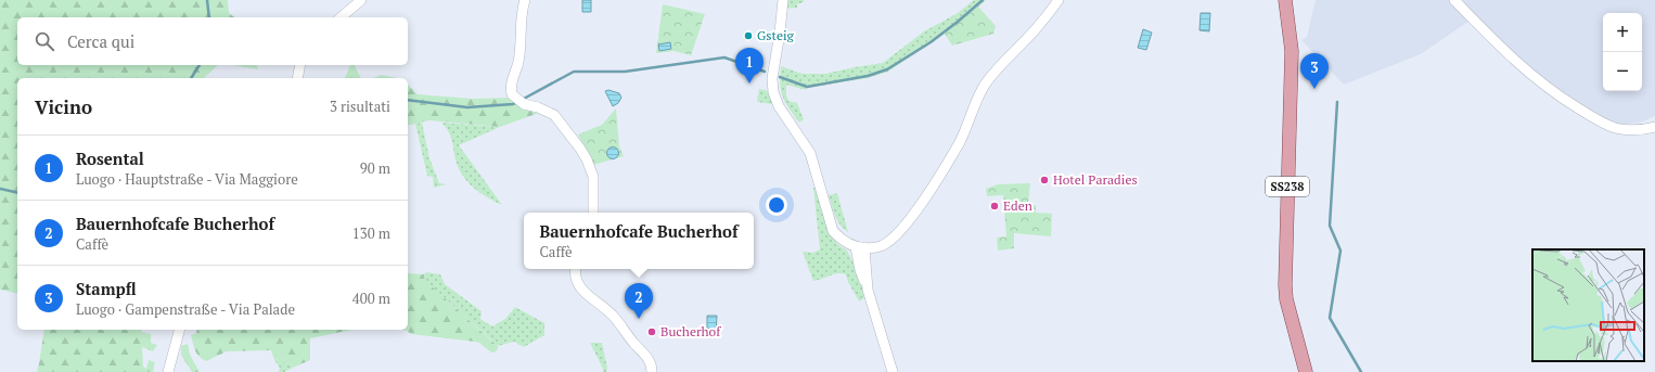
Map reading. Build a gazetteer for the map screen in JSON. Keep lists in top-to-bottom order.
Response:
{
  "streets": {
    "main road": ["SS238"]
  },
  "places": [
    "Gsteig",
    "Hotel Paradies",
    "Eden",
    "Bucherhof"
  ],
  "page": {
    "map_buttons": ["+", "−"],
    "search": "Cerca qui",
    "pins": ["1", "3", "2"],
    "heading": ["Vicino", "3 risultati"],
    "list": [
      {
        "mark": "1",
        "name": "Rosental",
        "note": "Luogo · Hauptstraße - Via Maggiore",
        "value": "90 m"
      },
      {
        "mark": "2",
        "name": "Bauernhofcafe Bucherhof",
        "note": "Caffè",
        "value": "130 m"
      },
      {
        "mark": "3",
        "name": "Stampfl",
        "note": "Luogo · Gampenstraße - Via Palade",
        "value": "400 m"
      }
    ],
    "popup": ["Bauernhofcafe Bucherhof", "Caffè"]
  }
}
